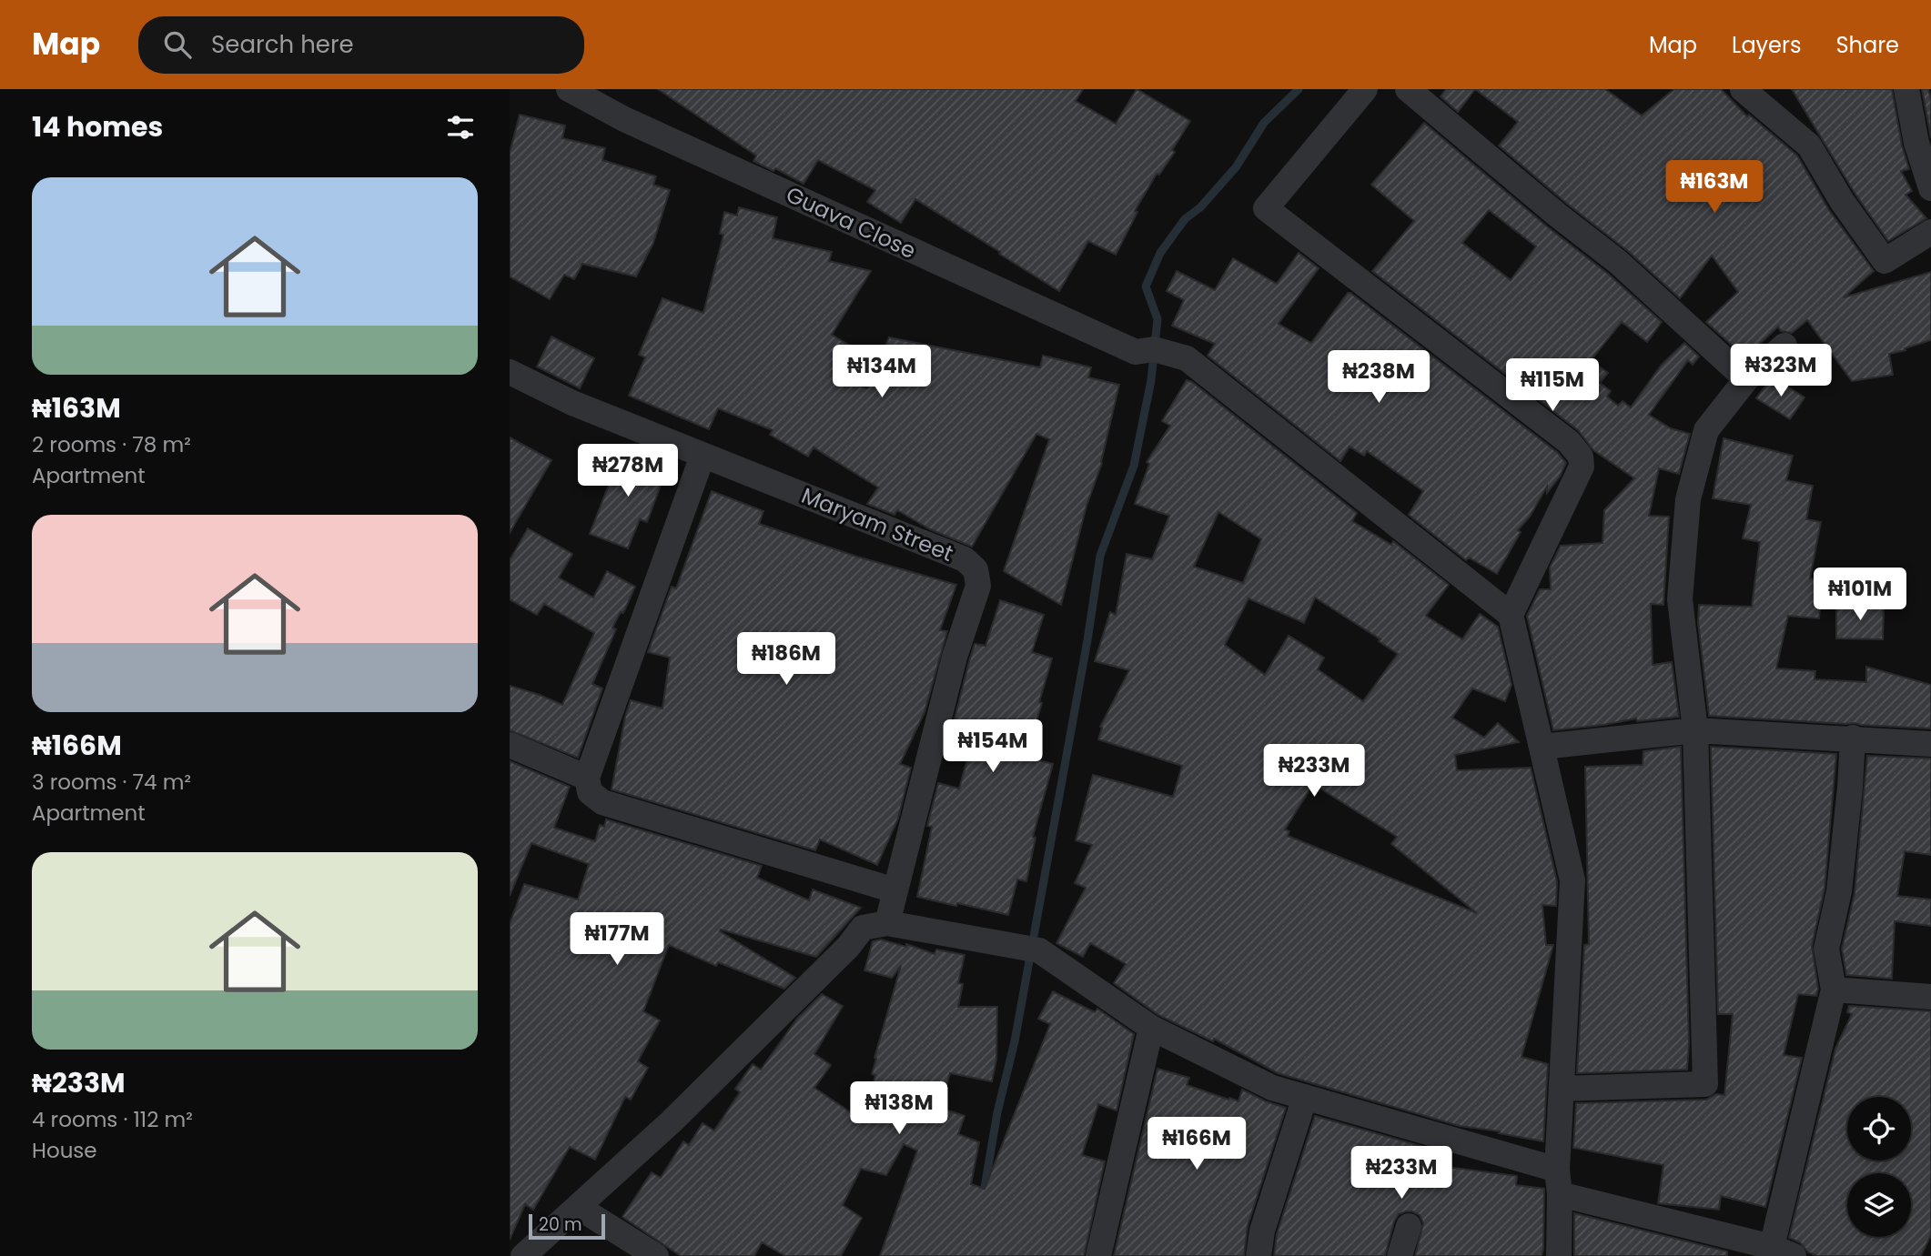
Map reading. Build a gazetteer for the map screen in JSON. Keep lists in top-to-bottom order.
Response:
{
  "streets": {
    "street": ["Guava Close", "Maryam Street"]
  },
  "scale_bar": "20 m",
  "page": {
    "header": "Map",
    "search": "Search here",
    "nav": ["Map", "Layers", "Share"],
    "heading": "14 homes",
    "price": [
      "₦163M",
      "₦323M",
      "₦134M",
      "₦238M",
      "₦115M",
      "₦278M",
      "₦101M",
      "₦186M",
      "₦154M",
      "₦233M",
      "₦177M",
      "₦138M",
      "₦166M",
      "₦233M"
    ],
    "list": [
      {
        "name": "₦163M",
        "note": "2 rooms · 78 m² · Apartment"
      },
      {
        "name": "₦166M",
        "note": "3 rooms · 74 m² · Apartment"
      },
      {
        "name": "₦233M",
        "note": "4 rooms · 112 m² · House"
      }
    ],
    "scale": "20 m"
  }
}
